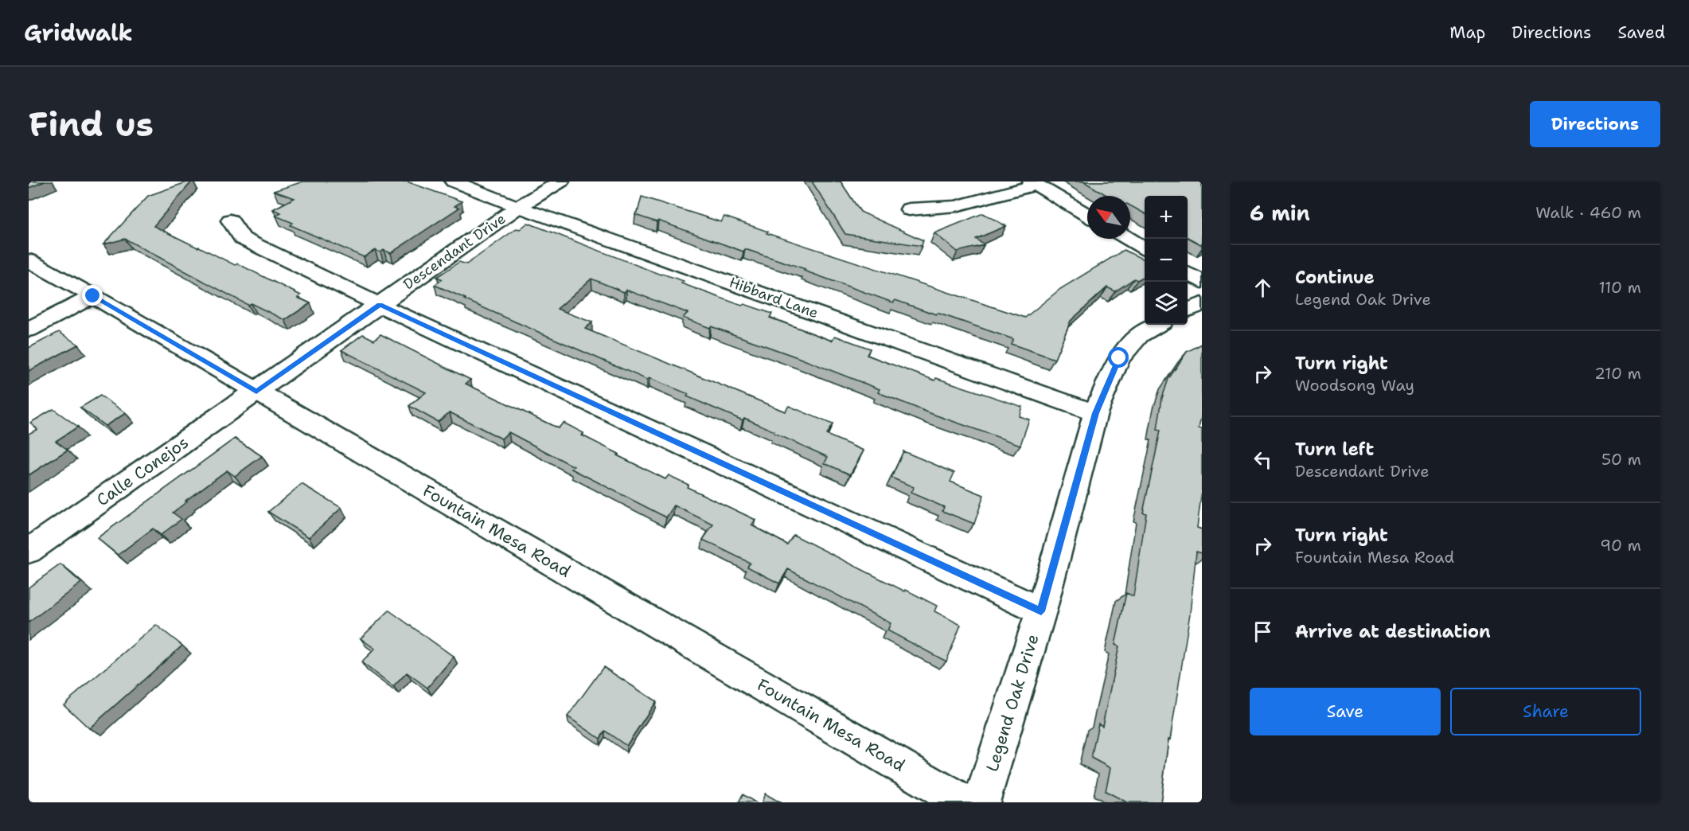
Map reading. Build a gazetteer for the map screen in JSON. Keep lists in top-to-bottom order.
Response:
{
  "streets": {
    "street": [
      "Descendant Drive",
      "Hibbard Lane",
      "Calle Conejos",
      "Fountain Mesa Road",
      "Legend Oak Drive"
    ]
  },
  "crossings": [
    ["Descendant Drive", "Hibbard Lane"],
    ["Descendant Drive", "Calle Conejos"],
    ["Descendant Drive", "Fountain Mesa Road"],
    ["Hibbard Lane", "Legend Oak Drive"],
    ["Calle Conejos", "Fountain Mesa Road"]
  ],
  "north": "top left",
  "page": {
    "header": "Gridwalk",
    "nav": ["Map", "Directions", "Saved"],
    "buttons": [
      "Directions",
      ["Save", "Share"]
    ],
    "title": "Find us",
    "heading": ["6 min", "Walk · 460 m"],
    "map_buttons": ["+", "−"],
    "list": [
      ["Continue", "Legend Oak Drive", "110 m"],
      ["Turn right", "Woodsong Way", "210 m"],
      ["Turn left", "Descendant Drive", "50 m"],
      ["Turn right", "Fountain Mesa Road", "90 m"],
      "Arrive at destination"
    ]
  }
}
